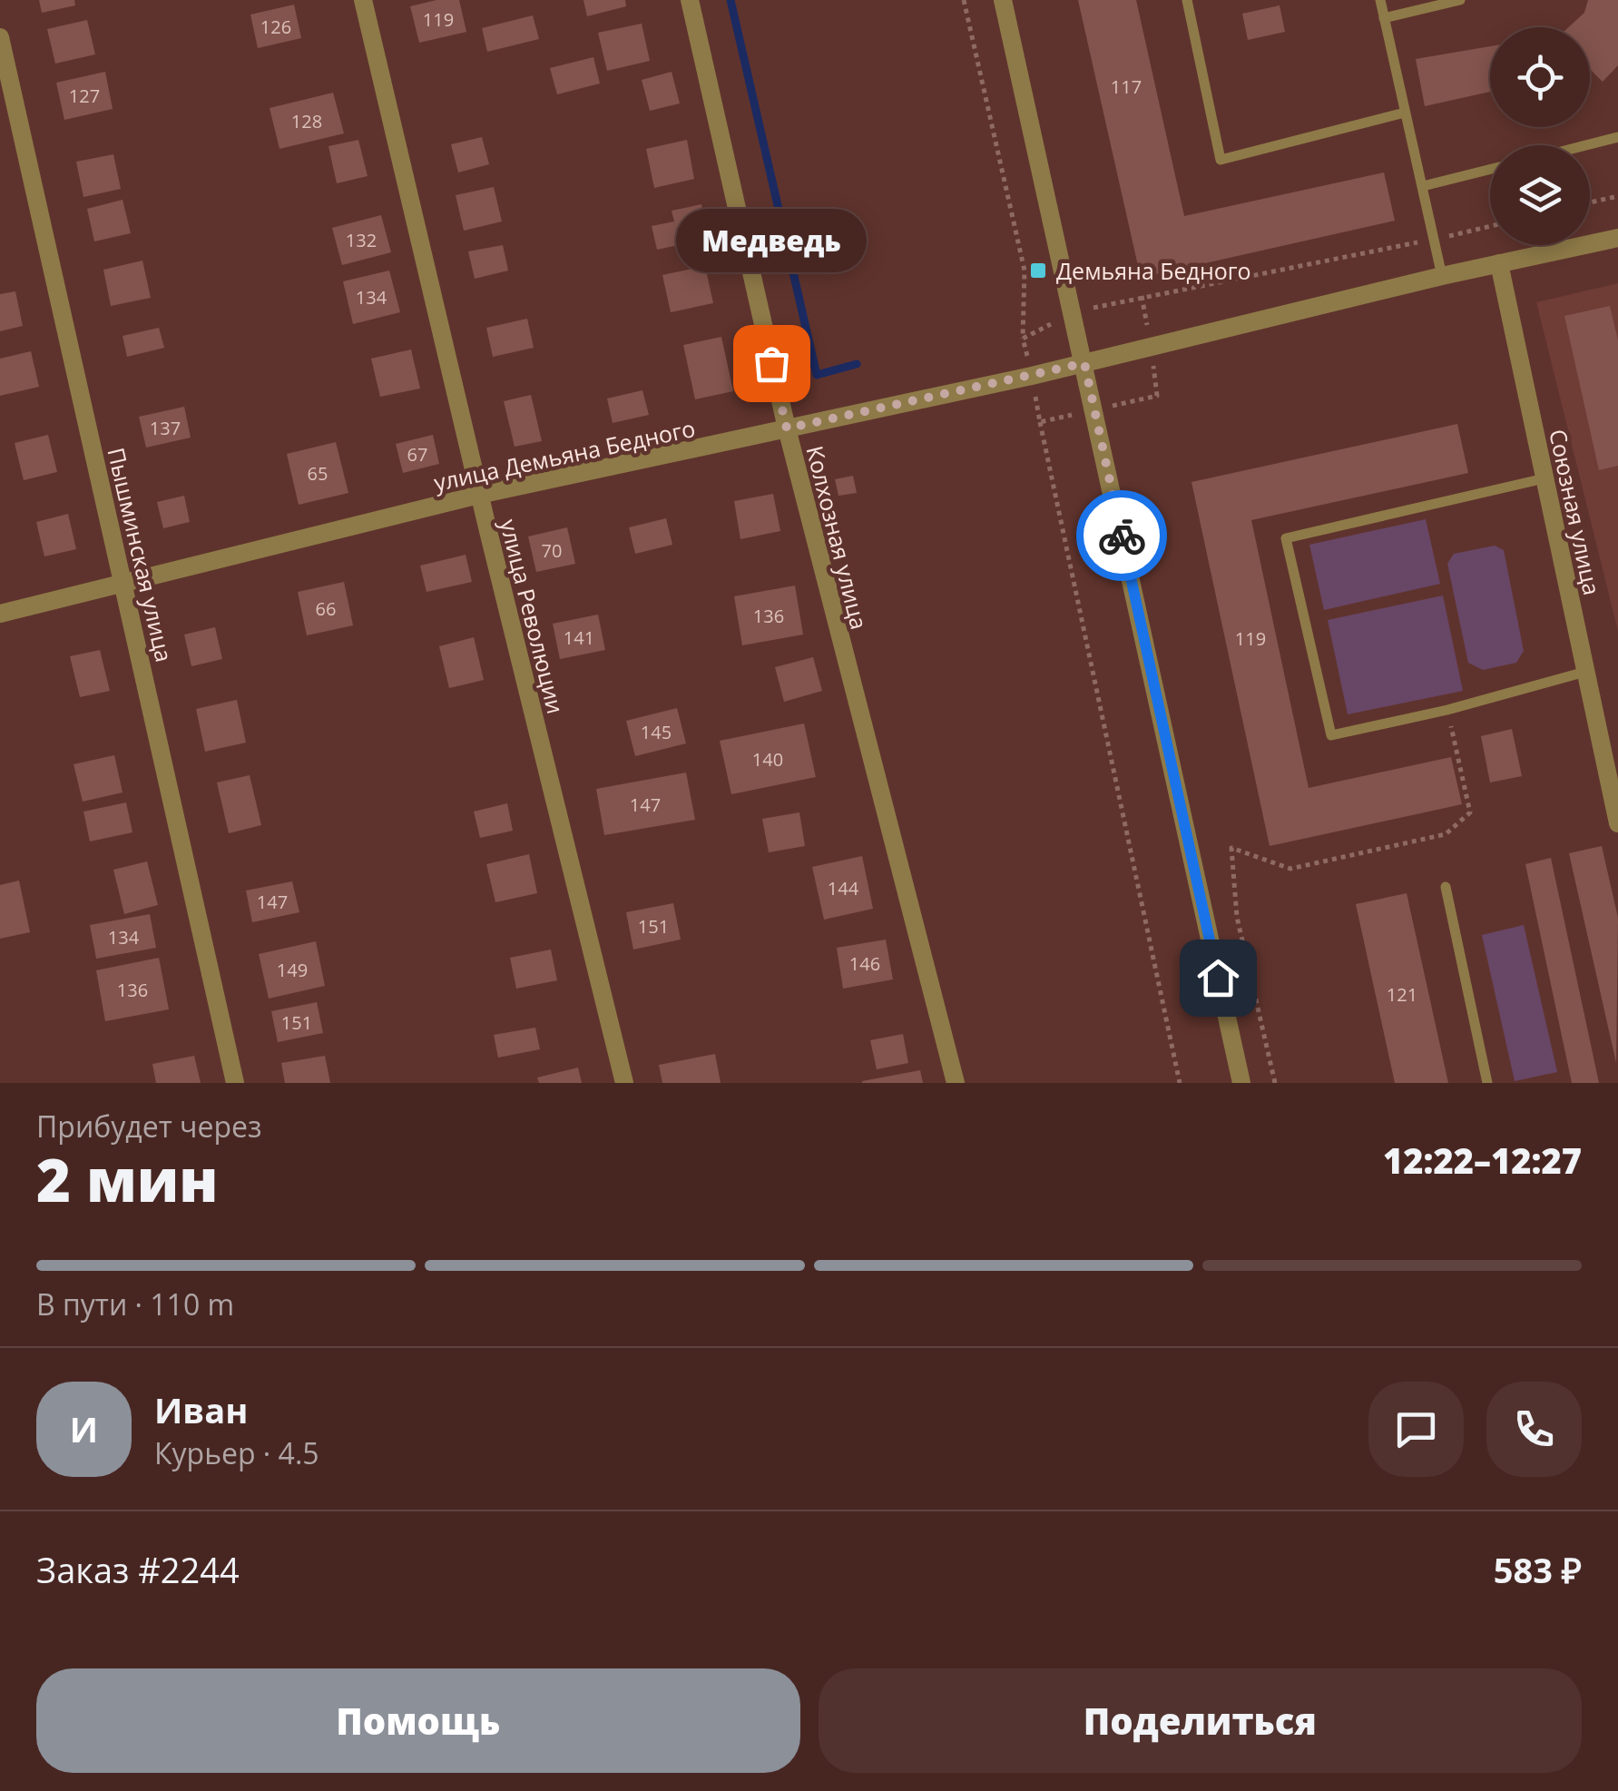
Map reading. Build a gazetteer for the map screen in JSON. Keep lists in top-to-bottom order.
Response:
{
  "streets": {
    "street": [
      "улица Демьяна Бедного",
      "Союзная улица",
      "Колхозная улица",
      "Пышминская улица",
      "улица Революции"
    ]
  },
  "crossings": [
    ["улица Демьяна Бедного", "Союзная улица"],
    ["улица Демьяна Бедного", "Колхозная улица"],
    ["улица Демьяна Бедного", "Пышминская улица"],
    ["улица Демьяна Бедного", "улица Революции"]
  ],
  "places": {
    "transit": ["Демьяна Бедного"],
    "other": ["Медведь"]
  },
  "house_numbers": [
    "119",
    "126",
    "117",
    "127",
    "128",
    "132",
    "134",
    "137",
    "67",
    "65",
    "70",
    "66",
    "136",
    "141",
    "119",
    "145",
    "140",
    "147",
    "144",
    "147",
    "151",
    "134",
    "146",
    "149",
    "136",
    "121",
    "151"
  ],
  "page": {
    "bubble": "Медведь",
    "heading": ["2 мин", "Прибудет через", "12:22–12:27"],
    "panel": [
      "Иван",
      "Курьер · 4.5",
      "Заказ #2244",
      "583 ₽"
    ],
    "bar": "В пути · 110 m",
    "round": "И",
    "buttons": ["Помощь", "Поделиться"]
  }
}
